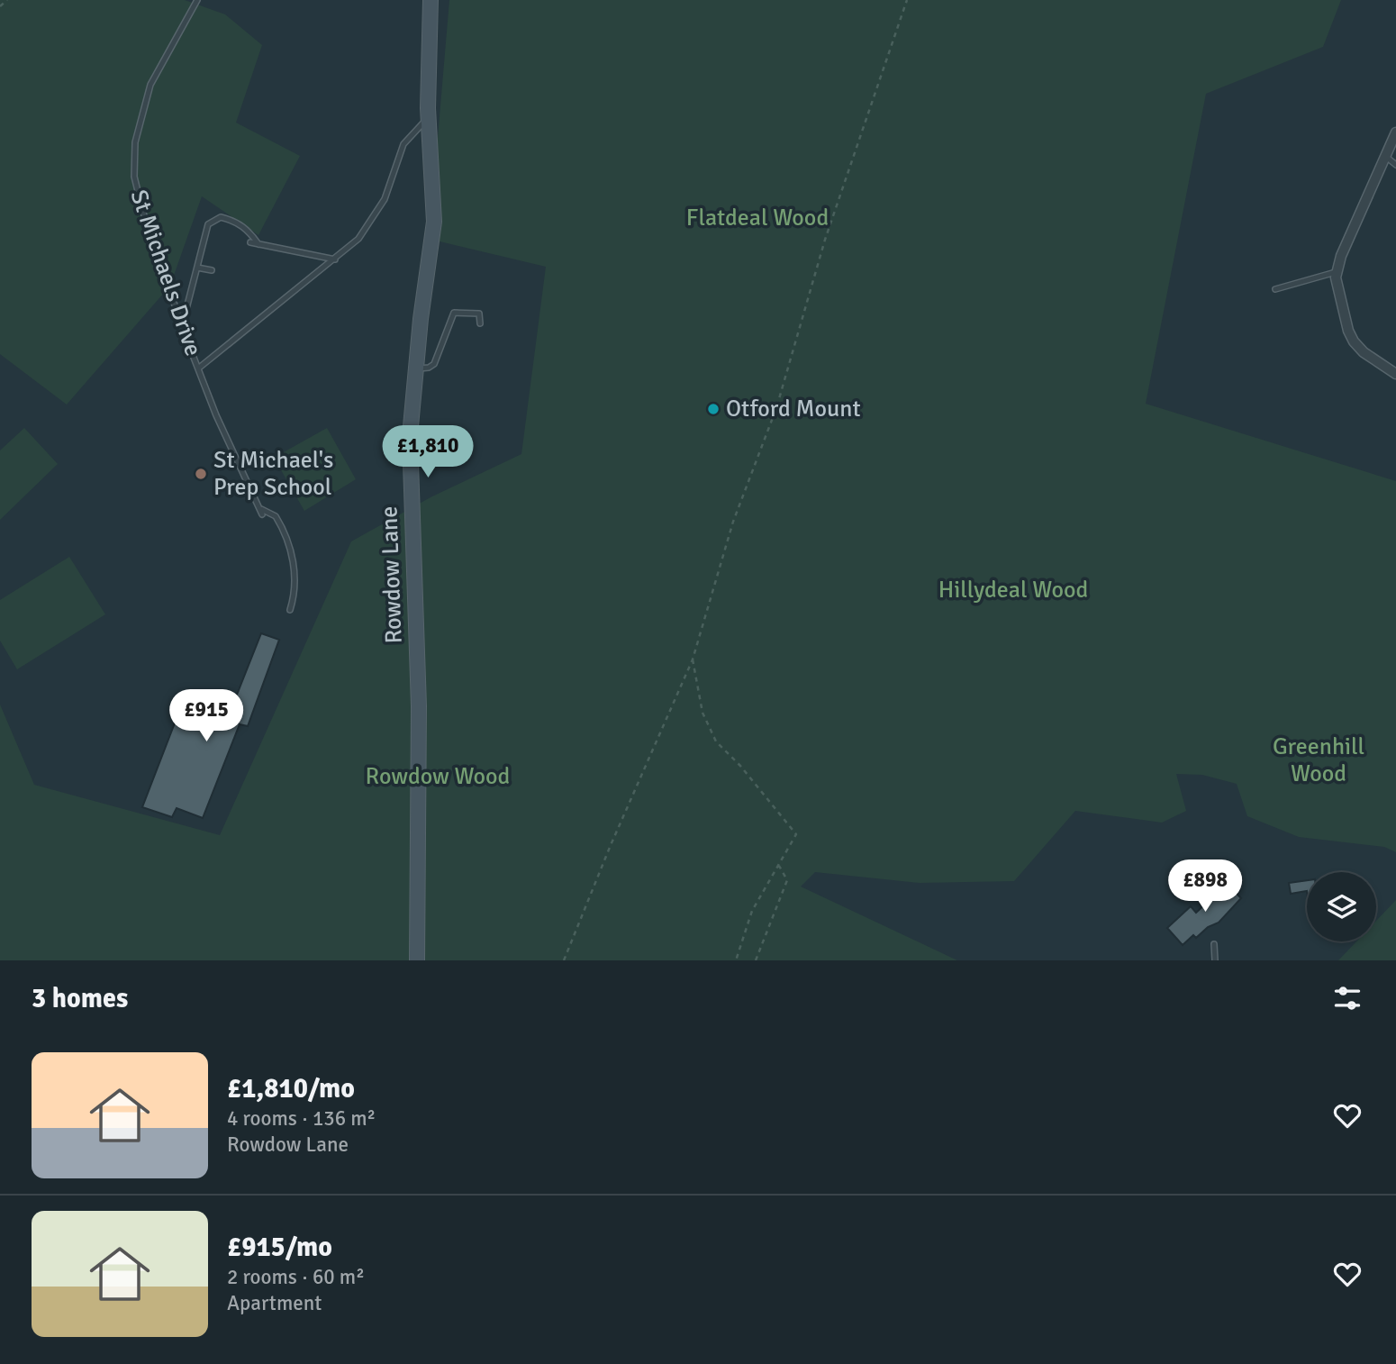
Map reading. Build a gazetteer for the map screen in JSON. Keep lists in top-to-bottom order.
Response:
{
  "streets": {
    "street": ["Rowdow Lane"],
    "lane": ["St Michaels Drive"]
  },
  "parks": [
    "Flatdeal Wood",
    "Hillydeal Wood",
    "Greenhill Wood",
    "Rowdow Wood"
  ],
  "places": ["Otford Mount", "St Michael's Prep School"],
  "page": {
    "price": ["£1,810", "£915", "£898"],
    "heading": "3 homes",
    "list": [
      {
        "name": "£1,810/mo",
        "note": "4 rooms · 136 m² · Rowdow Lane"
      },
      {
        "name": "£915/mo",
        "note": "2 rooms · 60 m² · Apartment"
      }
    ]
  }
}
